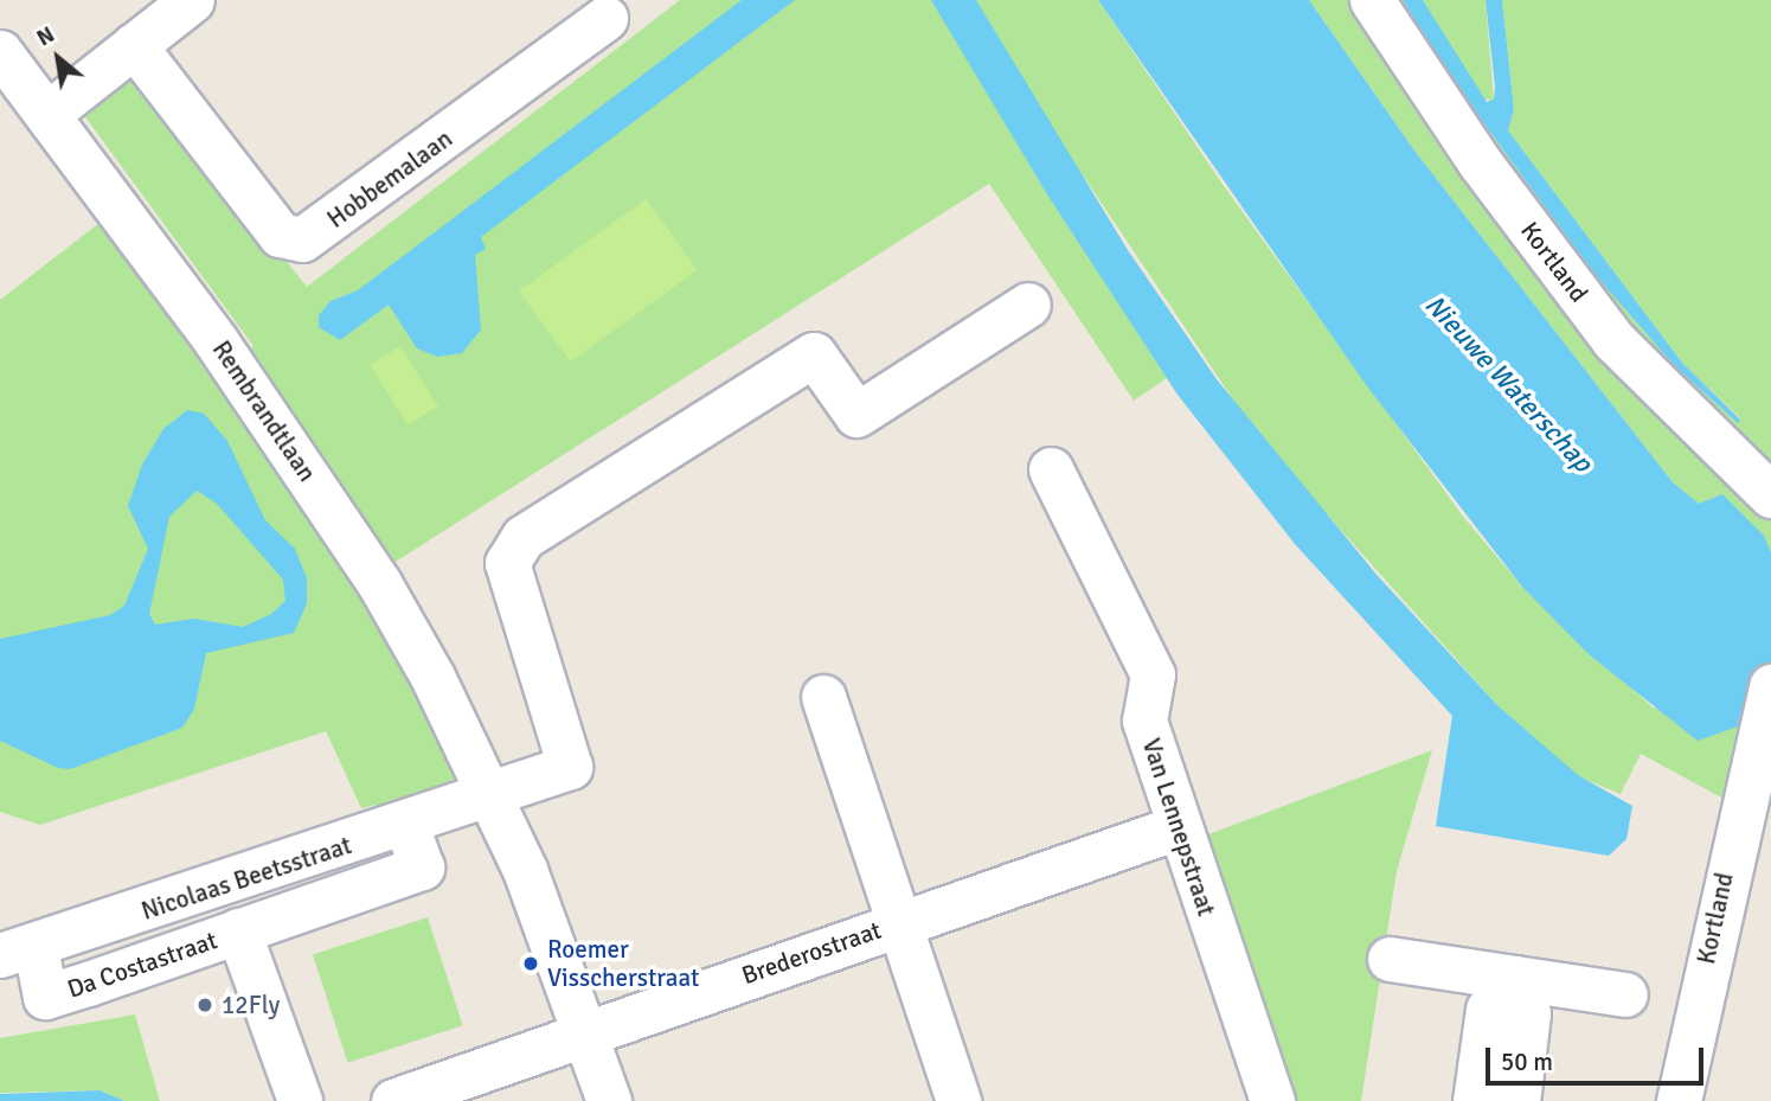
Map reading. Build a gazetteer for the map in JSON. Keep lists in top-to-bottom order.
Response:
{
  "streets": {
    "street": [
      "Hobbemalaan",
      "Kortland",
      "Rembrandtlaan",
      "Van Lennepstraat",
      "Nicolaas Beetsstraat",
      "Brederostraat",
      "Da Costastraat"
    ]
  },
  "crossings": [
    ["Rembrandtlaan", "Nicolaas Beetsstraat"],
    ["Rembrandtlaan", "Brederostraat"],
    ["Van Lennepstraat", "Brederostraat"],
    ["Nicolaas Beetsstraat", "Da Costastraat"]
  ],
  "water": ["Nieuwe Waterschap"],
  "places": ["Roemer Visscherstraat", "12Fly"],
  "scale_bar": "50 m",
  "north": "top left"
}
